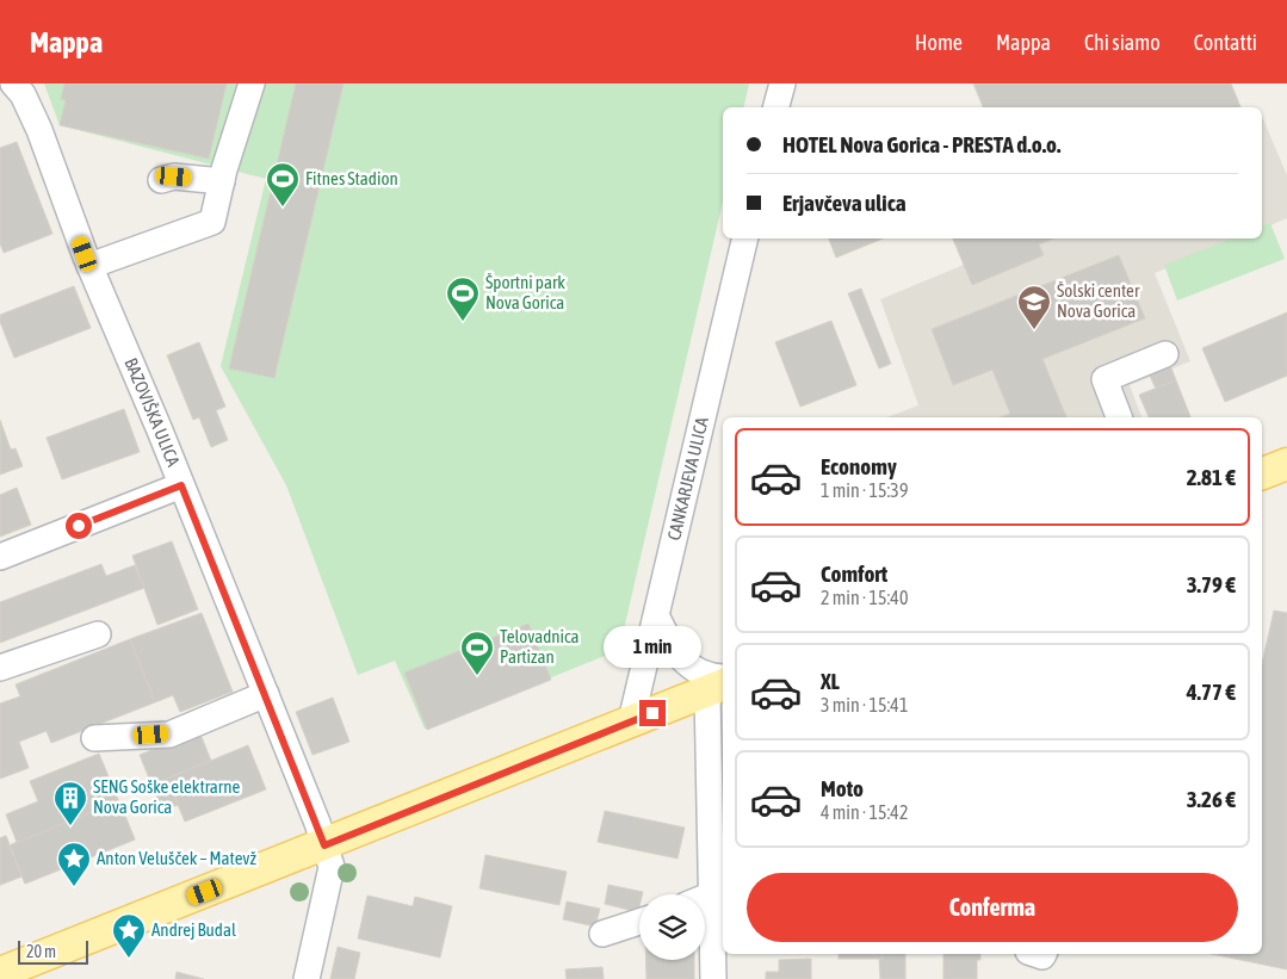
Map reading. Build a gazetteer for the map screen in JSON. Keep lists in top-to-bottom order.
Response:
{
  "streets": {
    "street": ["BAZOVIŠKA ULICA", "CANKARJEVA ULICA"]
  },
  "places": {
    "sports": ["Fitnes Stadion", "Športni park Nova Gorica", "Telovadnica Partizan"],
    "school or university": ["Šolski center Nova Gorica"],
    "building": ["SENG Soške elektrarne Nova Gorica"],
    "place": ["Anton Velušček – Matevž", "Andrej Budal"]
  },
  "scale_bar": "20 m",
  "page": {
    "header": "Mappa",
    "nav": [
      "Home",
      "Mappa",
      "Chi siamo",
      "Contatti"
    ],
    "banner": ["HOTEL Nova Gorica - PRESTA d.o.o.", "Erjavčeva ulica"],
    "list": [
      {
        "name": "Economy",
        "note": "1 min · 15:39",
        "value": "2.81 €"
      },
      {
        "name": "Comfort",
        "note": "2 min · 15:40",
        "value": "3.79 €"
      },
      {
        "name": "XL",
        "note": "3 min · 15:41",
        "value": "4.77 €"
      },
      {
        "name": "Moto",
        "note": "4 min · 15:42",
        "value": "3.26 €"
      }
    ],
    "bubble": "1 min",
    "buttons": "Conferma",
    "scale": "20 m"
  }
}
